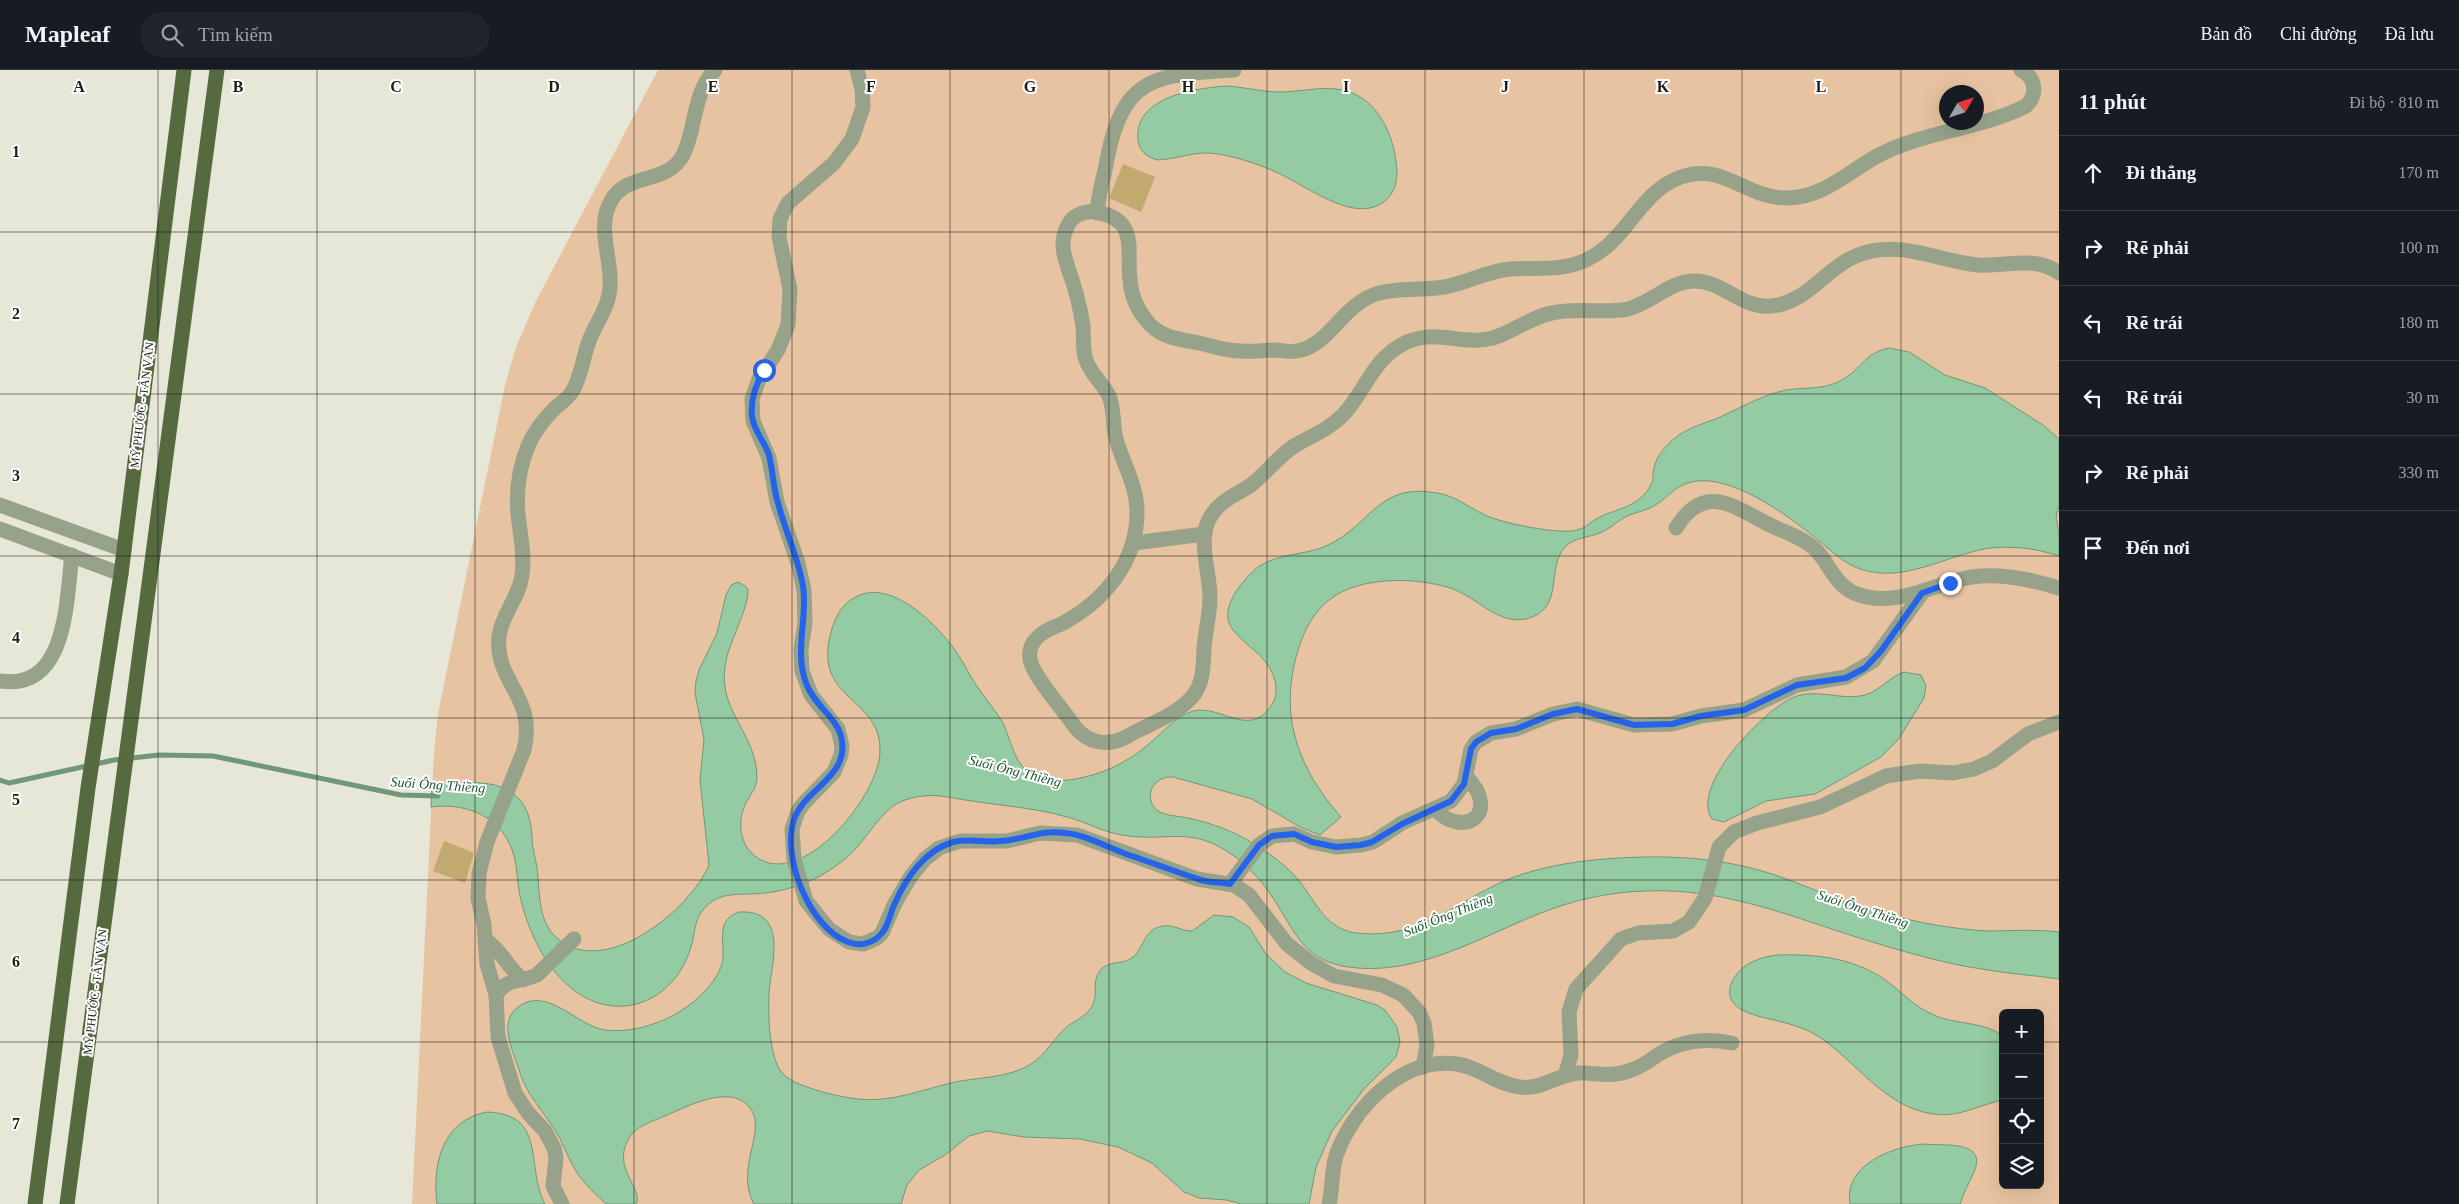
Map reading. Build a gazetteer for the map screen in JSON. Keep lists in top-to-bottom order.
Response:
{
  "streets": {
    "main road": ["MỸ PHƯỚC - TÂN VẠN"]
  },
  "water": ["Suối Ông Thiềng"],
  "north": "top right",
  "page": {
    "header": "Mapleaf",
    "search": "Tìm kiếm",
    "nav": ["Bản đồ", "Chỉ đường", "Đã lưu"],
    "heading": ["11 phút", "Đi bộ · 810 m"],
    "list": [
      ["Đi thẳng", "170 m"],
      ["Rẽ phải", "100 m"],
      ["Rẽ trái", "180 m"],
      ["Rẽ trái", "30 m"],
      ["Rẽ phải", "330 m"],
      "Đến nơi"
    ],
    "map_buttons": ["+", "−"]
  },
  "grid": {
    "columns": [
      "A",
      "B",
      "C",
      "D",
      "E",
      "F",
      "G",
      "H",
      "I",
      "J",
      "K",
      "L"
    ],
    "rows": [
      "1",
      "2",
      "3",
      "4",
      "5",
      "6",
      "7"
    ]
  }
}
